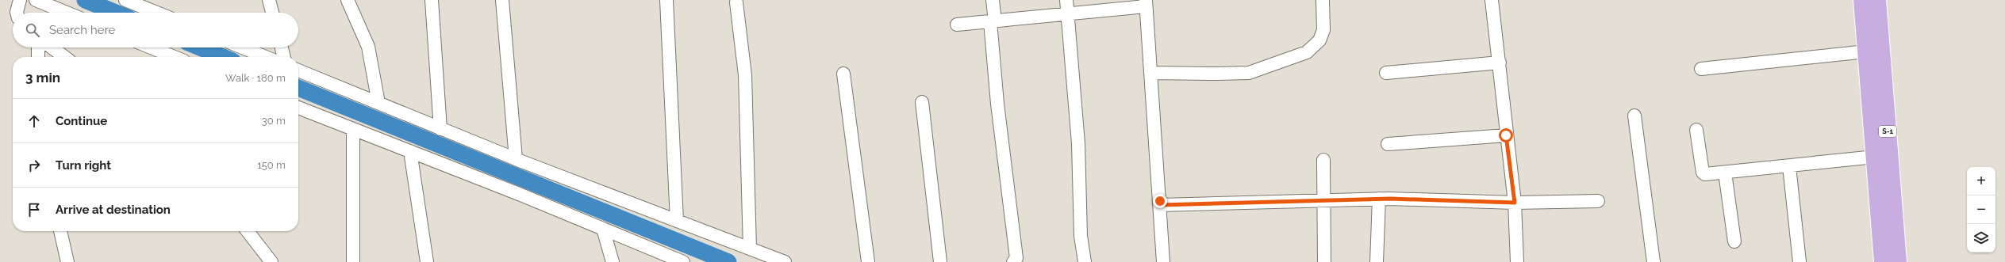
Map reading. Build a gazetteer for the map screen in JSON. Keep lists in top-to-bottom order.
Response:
{
  "streets": {
    "main road": ["S-1"]
  },
  "page": {
    "search": "Search here",
    "heading": ["3 min", "Walk · 180 m"],
    "list": [
      ["Continue", "30 m"],
      ["Turn right", "150 m"],
      "Arrive at destination"
    ],
    "map_buttons": ["+", "−"]
  }
}
